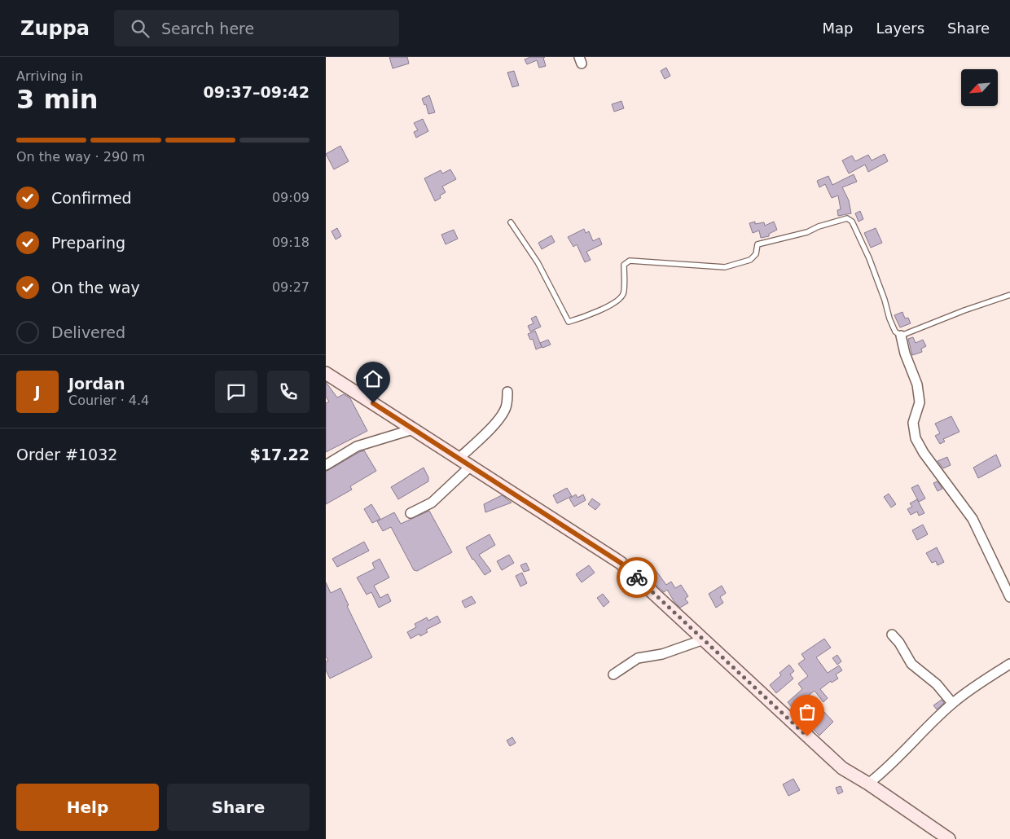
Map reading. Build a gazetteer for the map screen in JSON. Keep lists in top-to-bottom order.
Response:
{
  "north": "bottom left",
  "page": {
    "header": "Zuppa",
    "search": "Search here",
    "nav": ["Map", "Layers", "Share"],
    "heading": ["3 min", "Arriving in", "09:37–09:42"],
    "panel": [
      "Jordan",
      "Courier · 4.4",
      "Order #1032",
      "$17.22"
    ],
    "bar": "On the way · 290 m",
    "list": [
      ["Confirmed", "09:09"],
      ["Preparing", "09:18"],
      ["On the way", "09:27"],
      "Delivered"
    ],
    "round": "J",
    "buttons": ["Help", "Share"]
  }
}
